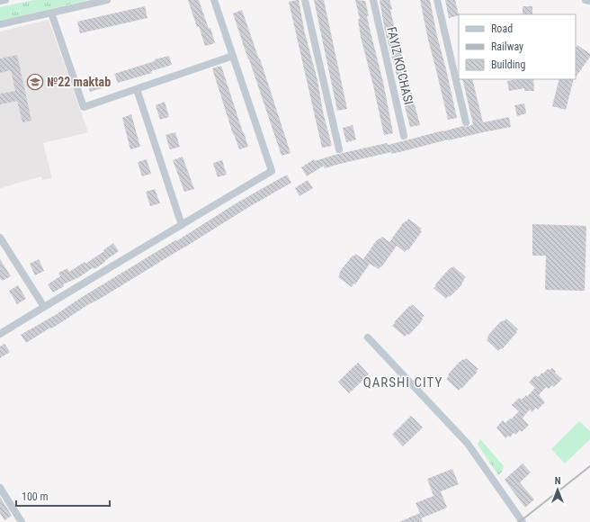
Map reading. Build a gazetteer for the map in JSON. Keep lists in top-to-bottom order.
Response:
{
  "streets": {
    "street": ["FAYIZ KO'CHASI"]
  },
  "districts": ["QARSHI CITY"],
  "places": {
    "school or university": ["№22 maktab"]
  },
  "legend": ["Road", "Railway", "Building"],
  "scale_bar": "100 m",
  "north": "top"
}
